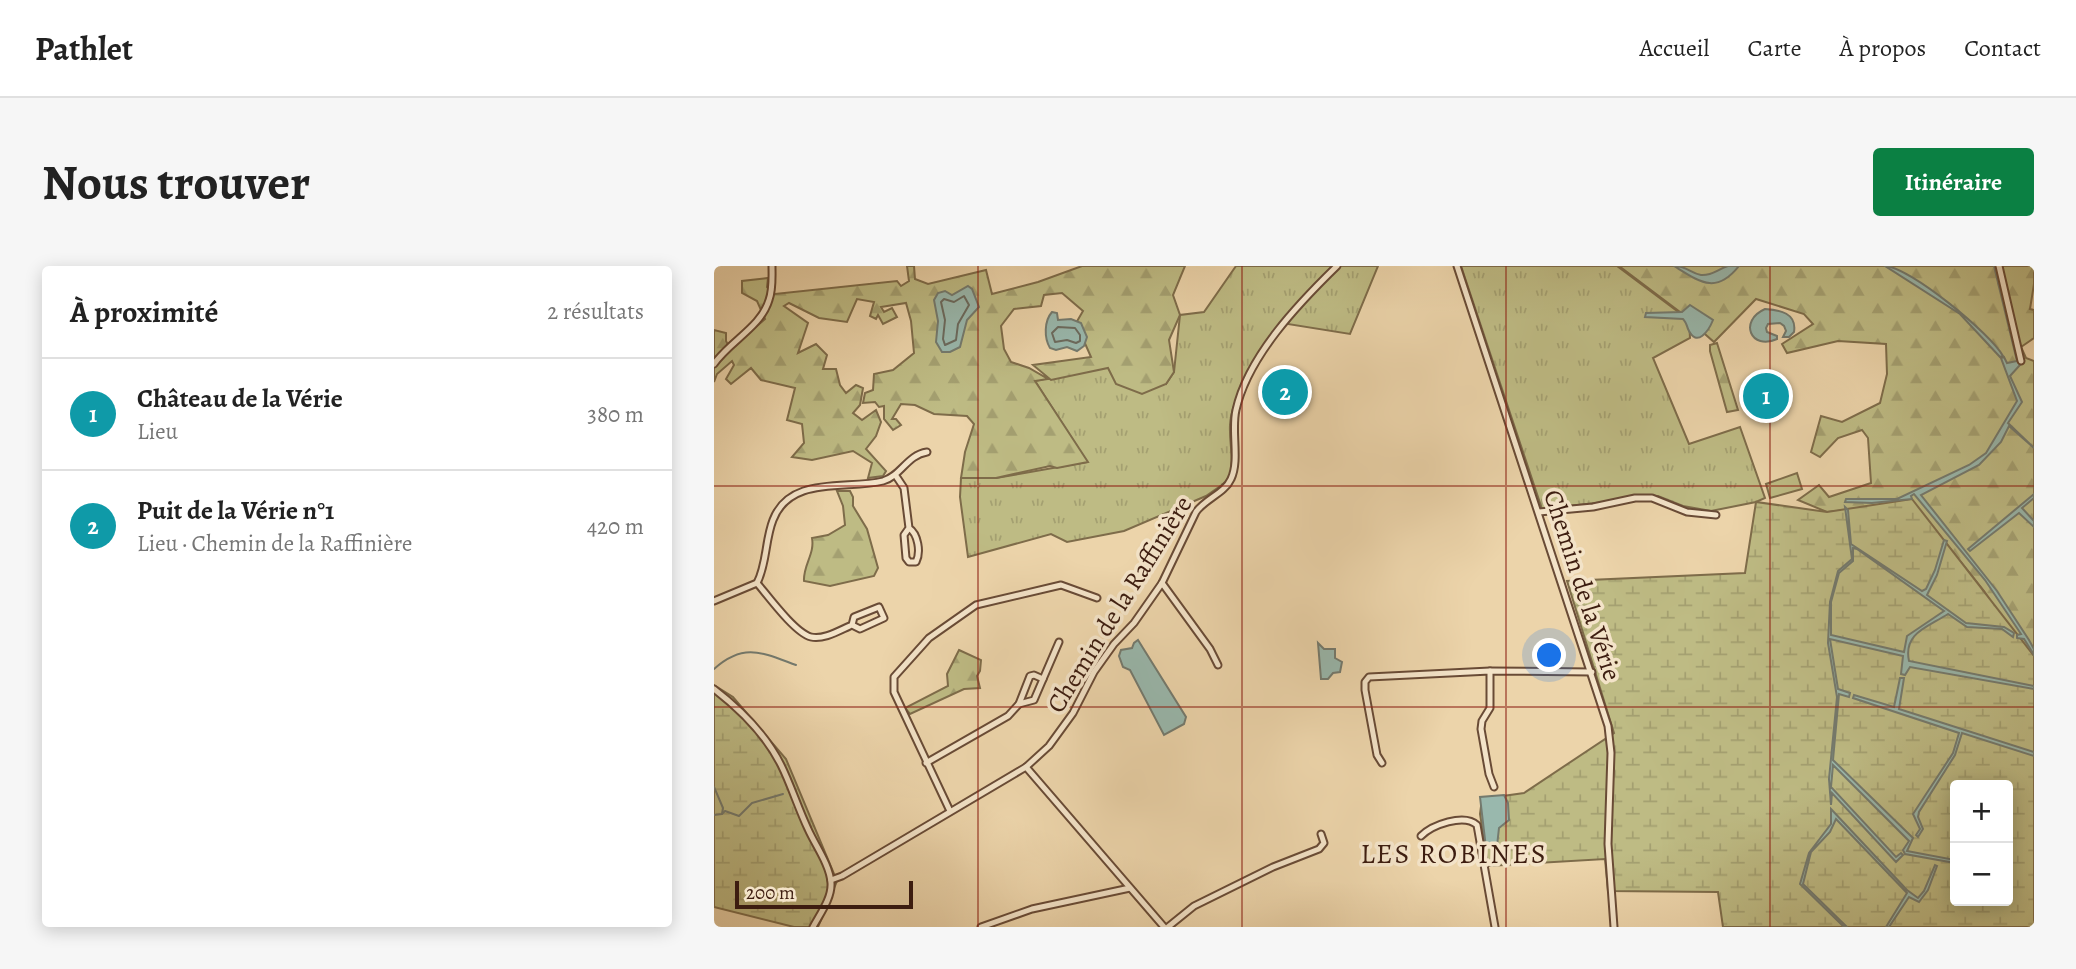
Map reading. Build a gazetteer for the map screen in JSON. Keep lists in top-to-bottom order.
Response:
{
  "streets": {
    "street": ["Chemin de la Vérie", "Chemin de la Raffinière"]
  },
  "districts": ["LES ROBINES"],
  "scale_bar": "200 m",
  "page": {
    "header": "Pathlet",
    "nav": [
      "Accueil",
      "Carte",
      "À propos",
      "Contact"
    ],
    "buttons": "Itinéraire",
    "title": "Nous trouver",
    "heading": ["À proximité", "2 résultats"],
    "list": [
      {
        "mark": "1",
        "name": "Château de la Vérie",
        "note": "Lieu",
        "value": "380 m"
      },
      {
        "mark": "2",
        "name": "Puit de la Vérie n°1",
        "note": "Lieu · Chemin de la Raffinière",
        "value": "420 m"
      }
    ],
    "pins": ["2", "1"],
    "map_buttons": ["+", "−"],
    "scale": "200 m"
  }
}
